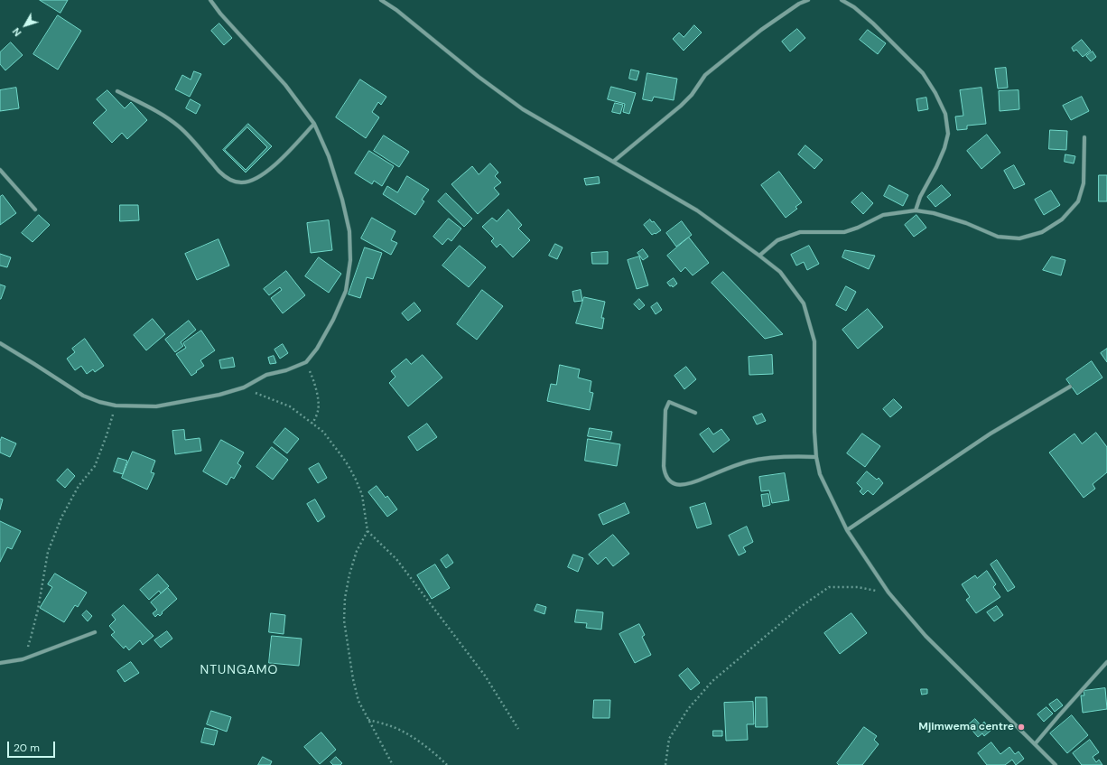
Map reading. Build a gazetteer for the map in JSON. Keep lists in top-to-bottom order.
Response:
{
  "districts": ["NTUNGAMO"],
  "places": ["Mjimwema centre"],
  "scale_bar": "20 m",
  "north": "bottom left"
}
